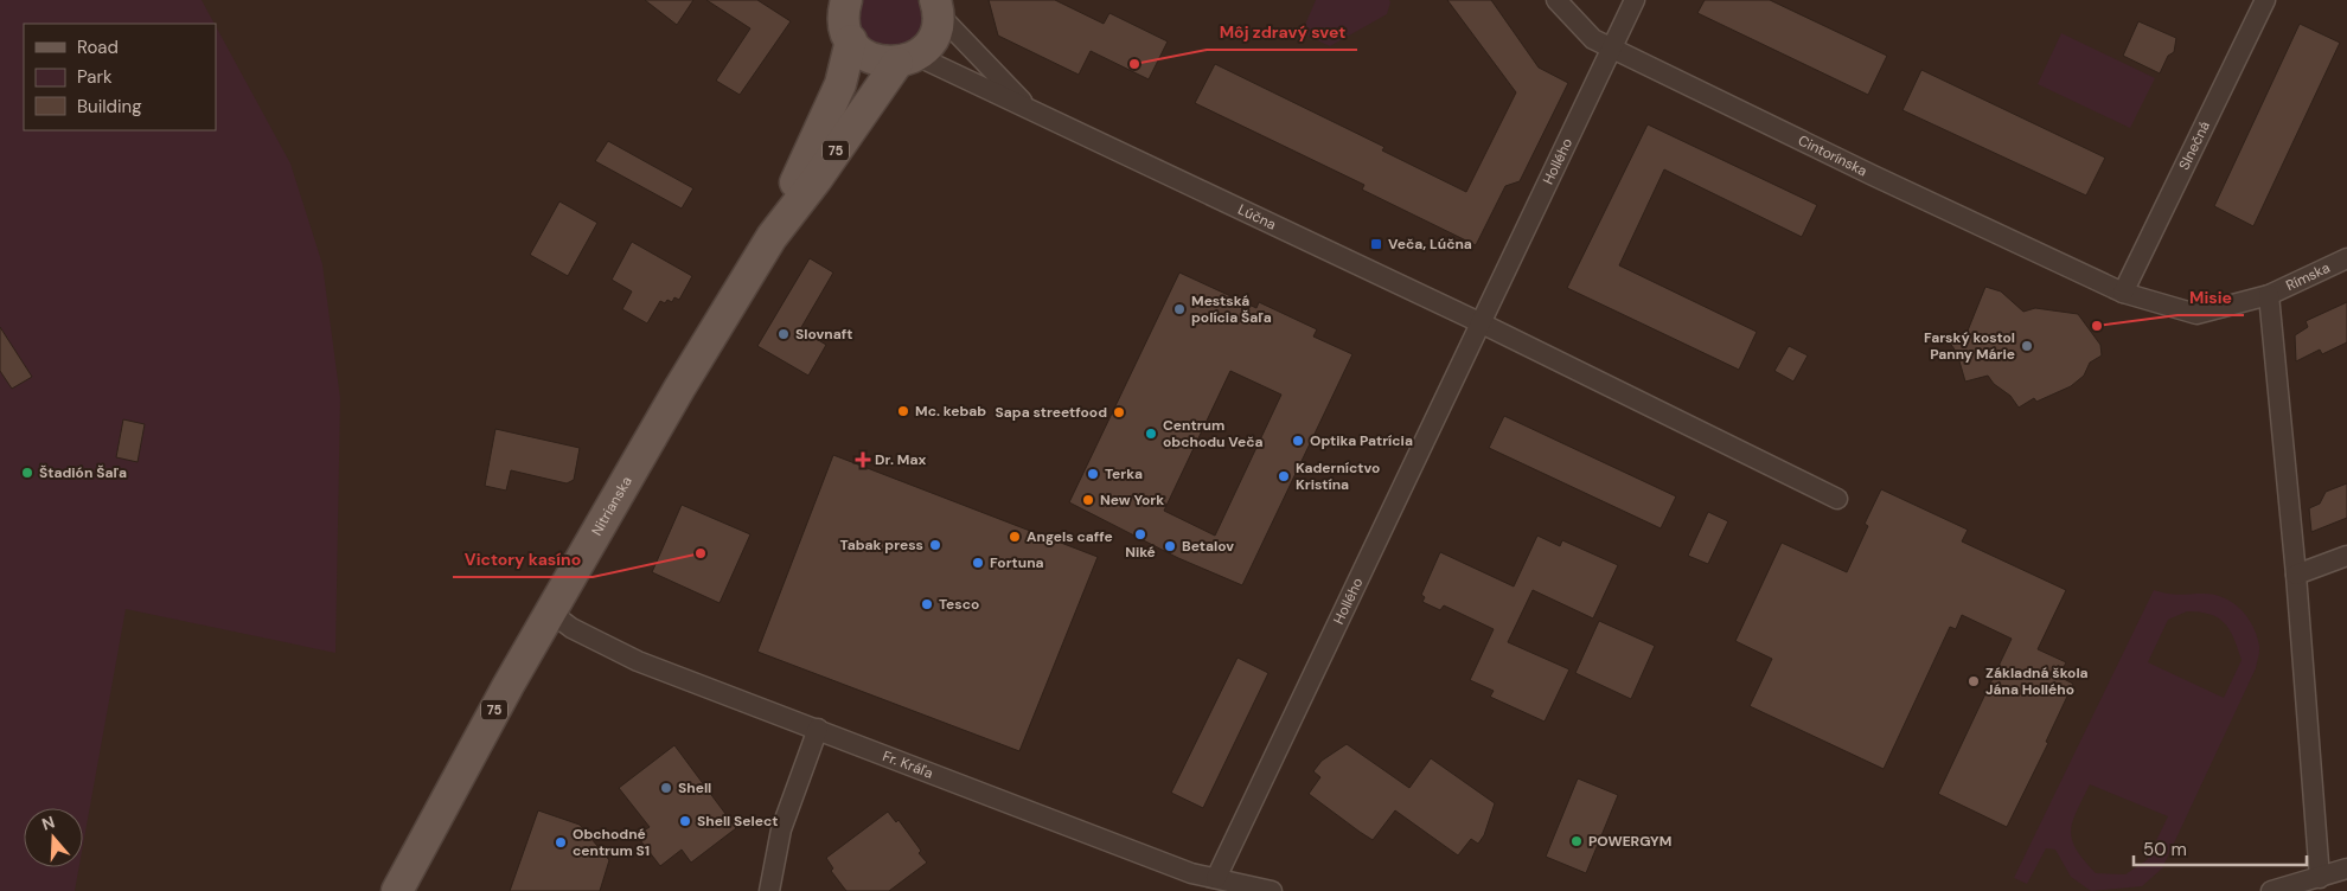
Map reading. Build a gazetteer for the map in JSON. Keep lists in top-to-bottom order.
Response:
{
  "streets": {
    "main road": ["75", "Nitrianska"],
    "street": [
      "Slnečná",
      "Cintorínska",
      "Hollého",
      "Lúčna",
      "Rímska",
      "Fr. Kráľa"
    ]
  },
  "crossings": [
    ["Slnečná", "Cintorínska"],
    ["Cintorínska", "Hollého"],
    ["Cintorínska", "Rímska"],
    ["Hollého", "Lúčna"],
    ["Hollého", "Fr. Kráľa"],
    ["Lúčna", "Nitrianska"],
    ["Nitrianska", "Fr. Kráľa"]
  ],
  "places": {
    "other": [
      "Môj zdravý svet",
      "Mestská polícia Šaľa",
      "Misie",
      "Slovnaft",
      "Farský kostol Panny Márie",
      "Mc. kebab",
      "Sapa streetfood",
      "Centrum obchodu Veča",
      "Optika Patrícia",
      "Štadión Šaľa",
      "Terka",
      "Kaderníctvo Kristína",
      "New York",
      "Niké",
      "Angels caffe",
      "Tabak press",
      "Betalov",
      "Victory kasíno",
      "Fortuna",
      "Tesco",
      "Základná škola Jána Hollého",
      "Shell",
      "Shell Select",
      "POWERGYM",
      "Obchodné centrum S1"
    ],
    "transit": ["Veča, Lúčna"],
    "health": ["Dr. Max"]
  },
  "legend": ["Road", "Park", "Building"],
  "scale_bar": "50 m",
  "north": "top"
}
